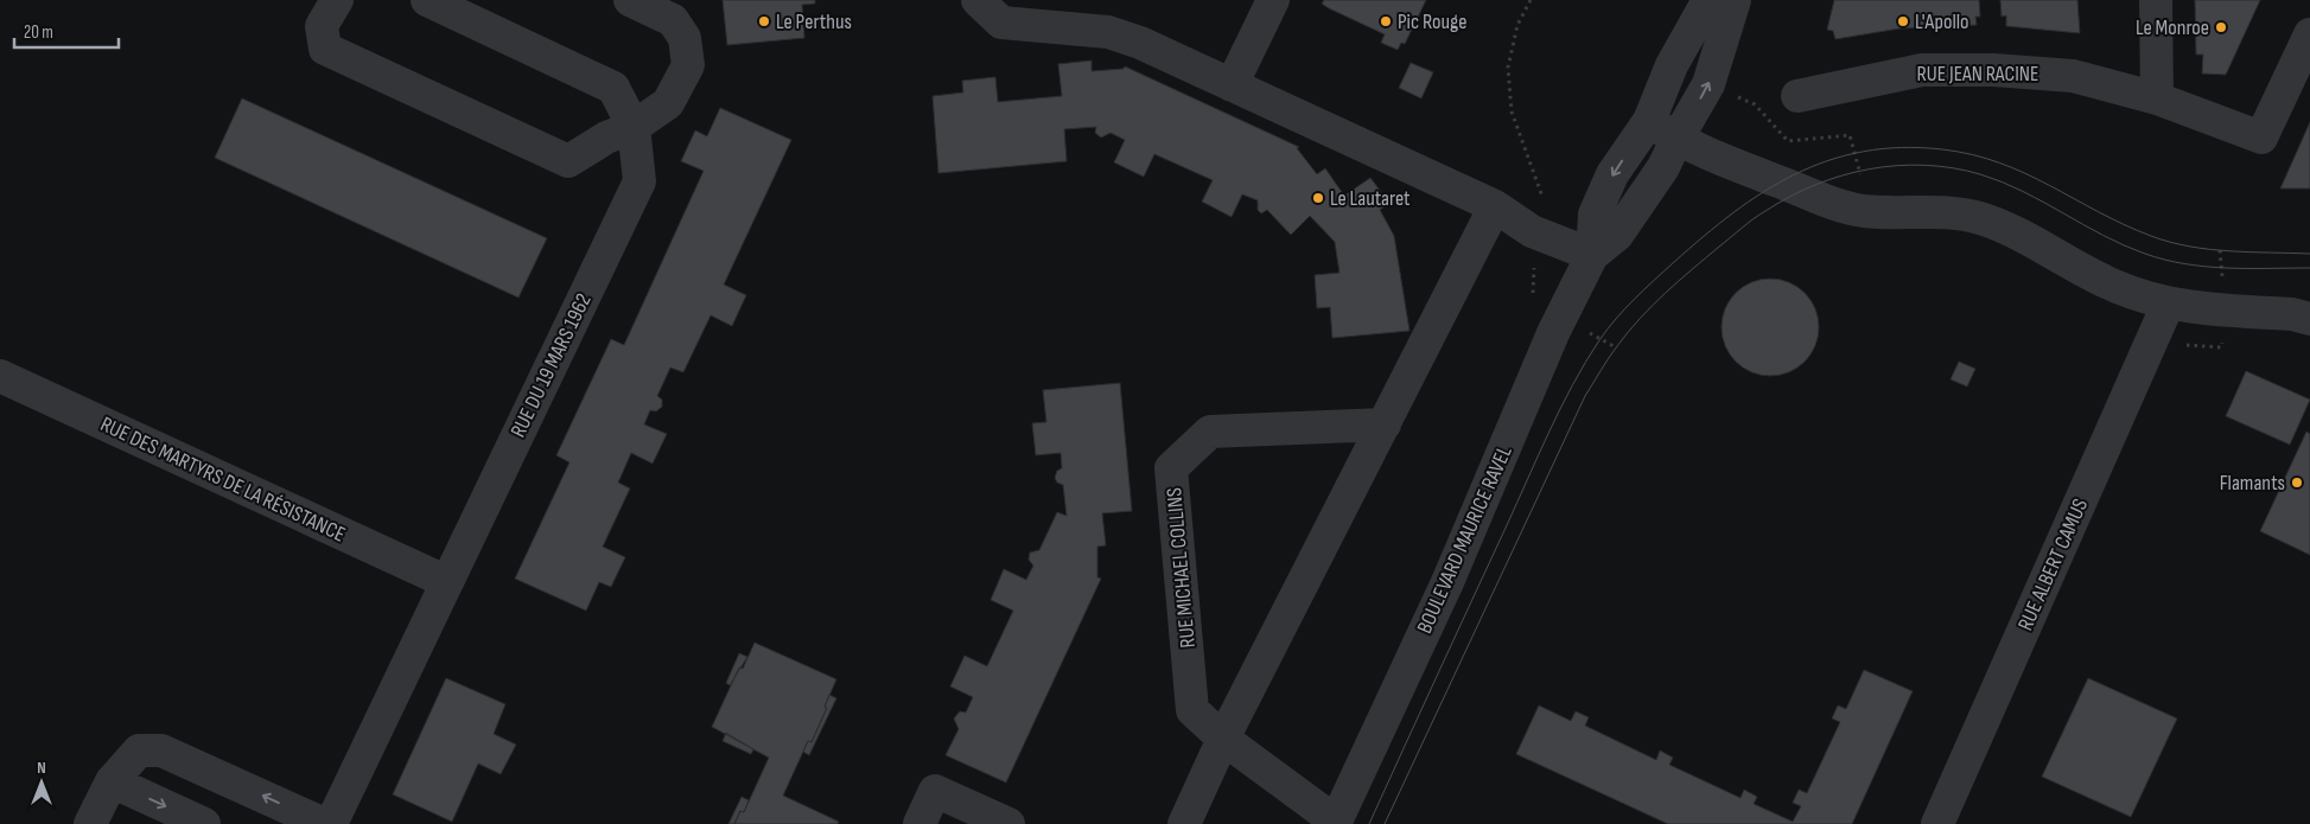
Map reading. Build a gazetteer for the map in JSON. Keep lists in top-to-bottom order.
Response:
{
  "streets": {
    "street": [
      "RUE JEAN RACINE",
      "RUE DU 19 MARS 1962",
      "RUE DES MARTYRS DE LA RÉSISTANCE",
      "BOULEVARD MAURICE RAVEL",
      "RUE ALBERT CAMUS",
      "RUE MICHAEL COLLINS"
    ]
  },
  "crossings": [
    ["RUE DU 19 MARS 1962", "RUE DES MARTYRS DE LA RÉSISTANCE"],
    ["BOULEVARD MAURICE RAVEL", "RUE MICHAEL COLLINS"]
  ],
  "places": [
    "Le Perthus",
    "Pic Rouge",
    "L'Apollo",
    "Le Monroe",
    "Le Lautaret",
    "Flamants"
  ],
  "scale_bar": "20 m",
  "north": "top"
}
